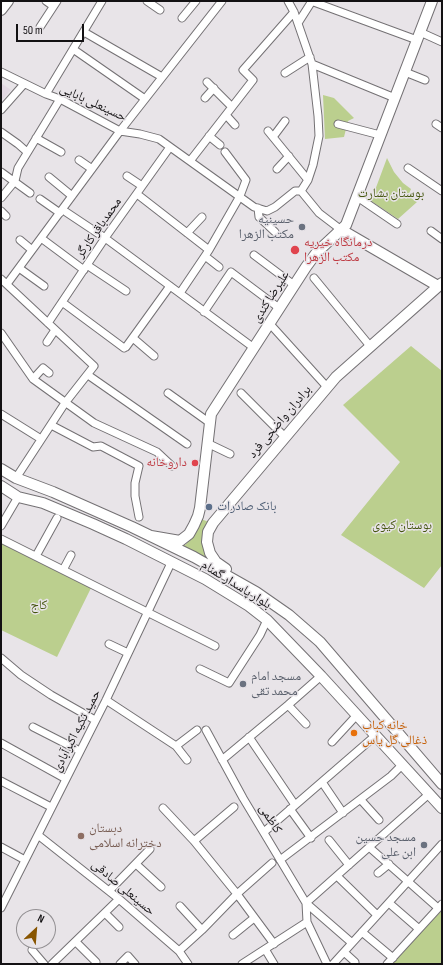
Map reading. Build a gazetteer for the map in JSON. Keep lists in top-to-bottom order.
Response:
{
  "streets": {
    "main road": ["علیرضا کندی", "برادران واضحی فرد", "بلوار پاسدار گمنام"],
    "street": [
      "حسینعلی بابایی",
      "محمدباقر کارگر",
      "حمید تکیه اکبرآبادی",
      "کاظمی",
      "حسینعلی صادقی"
    ]
  },
  "crossings": [
    ["حسینعلی بابایی", "محمدباقر کارگر"],
    ["علیرضا کندی", "بلوار پاسدار گمنام"],
    ["برادران واضحی فرد", "بلوار پاسدار گمنام"],
    ["بلوار پاسدار گمنام", "حمید تکیه اکبرآبادی"],
    ["حمید تکیه اکبرآبادی", "حسینعلی صادقی"]
  ],
  "parks": ["بوستان بشارت", "بوستان کیوی", "کاج"],
  "places": [
    "حسینیه مکتب الزهرا",
    "درمانگاه خیریه مکتب الزهرا",
    "داروخانه",
    "بانک صادرات",
    "مسجد امام محمد تقی",
    "خانه کباب ذغالی گل یاس",
    "دبستان دخترانه اسلامی",
    "مسجد حسین ابن علی"
  ],
  "scale_bar": "50 m",
  "north": "top right"
}
